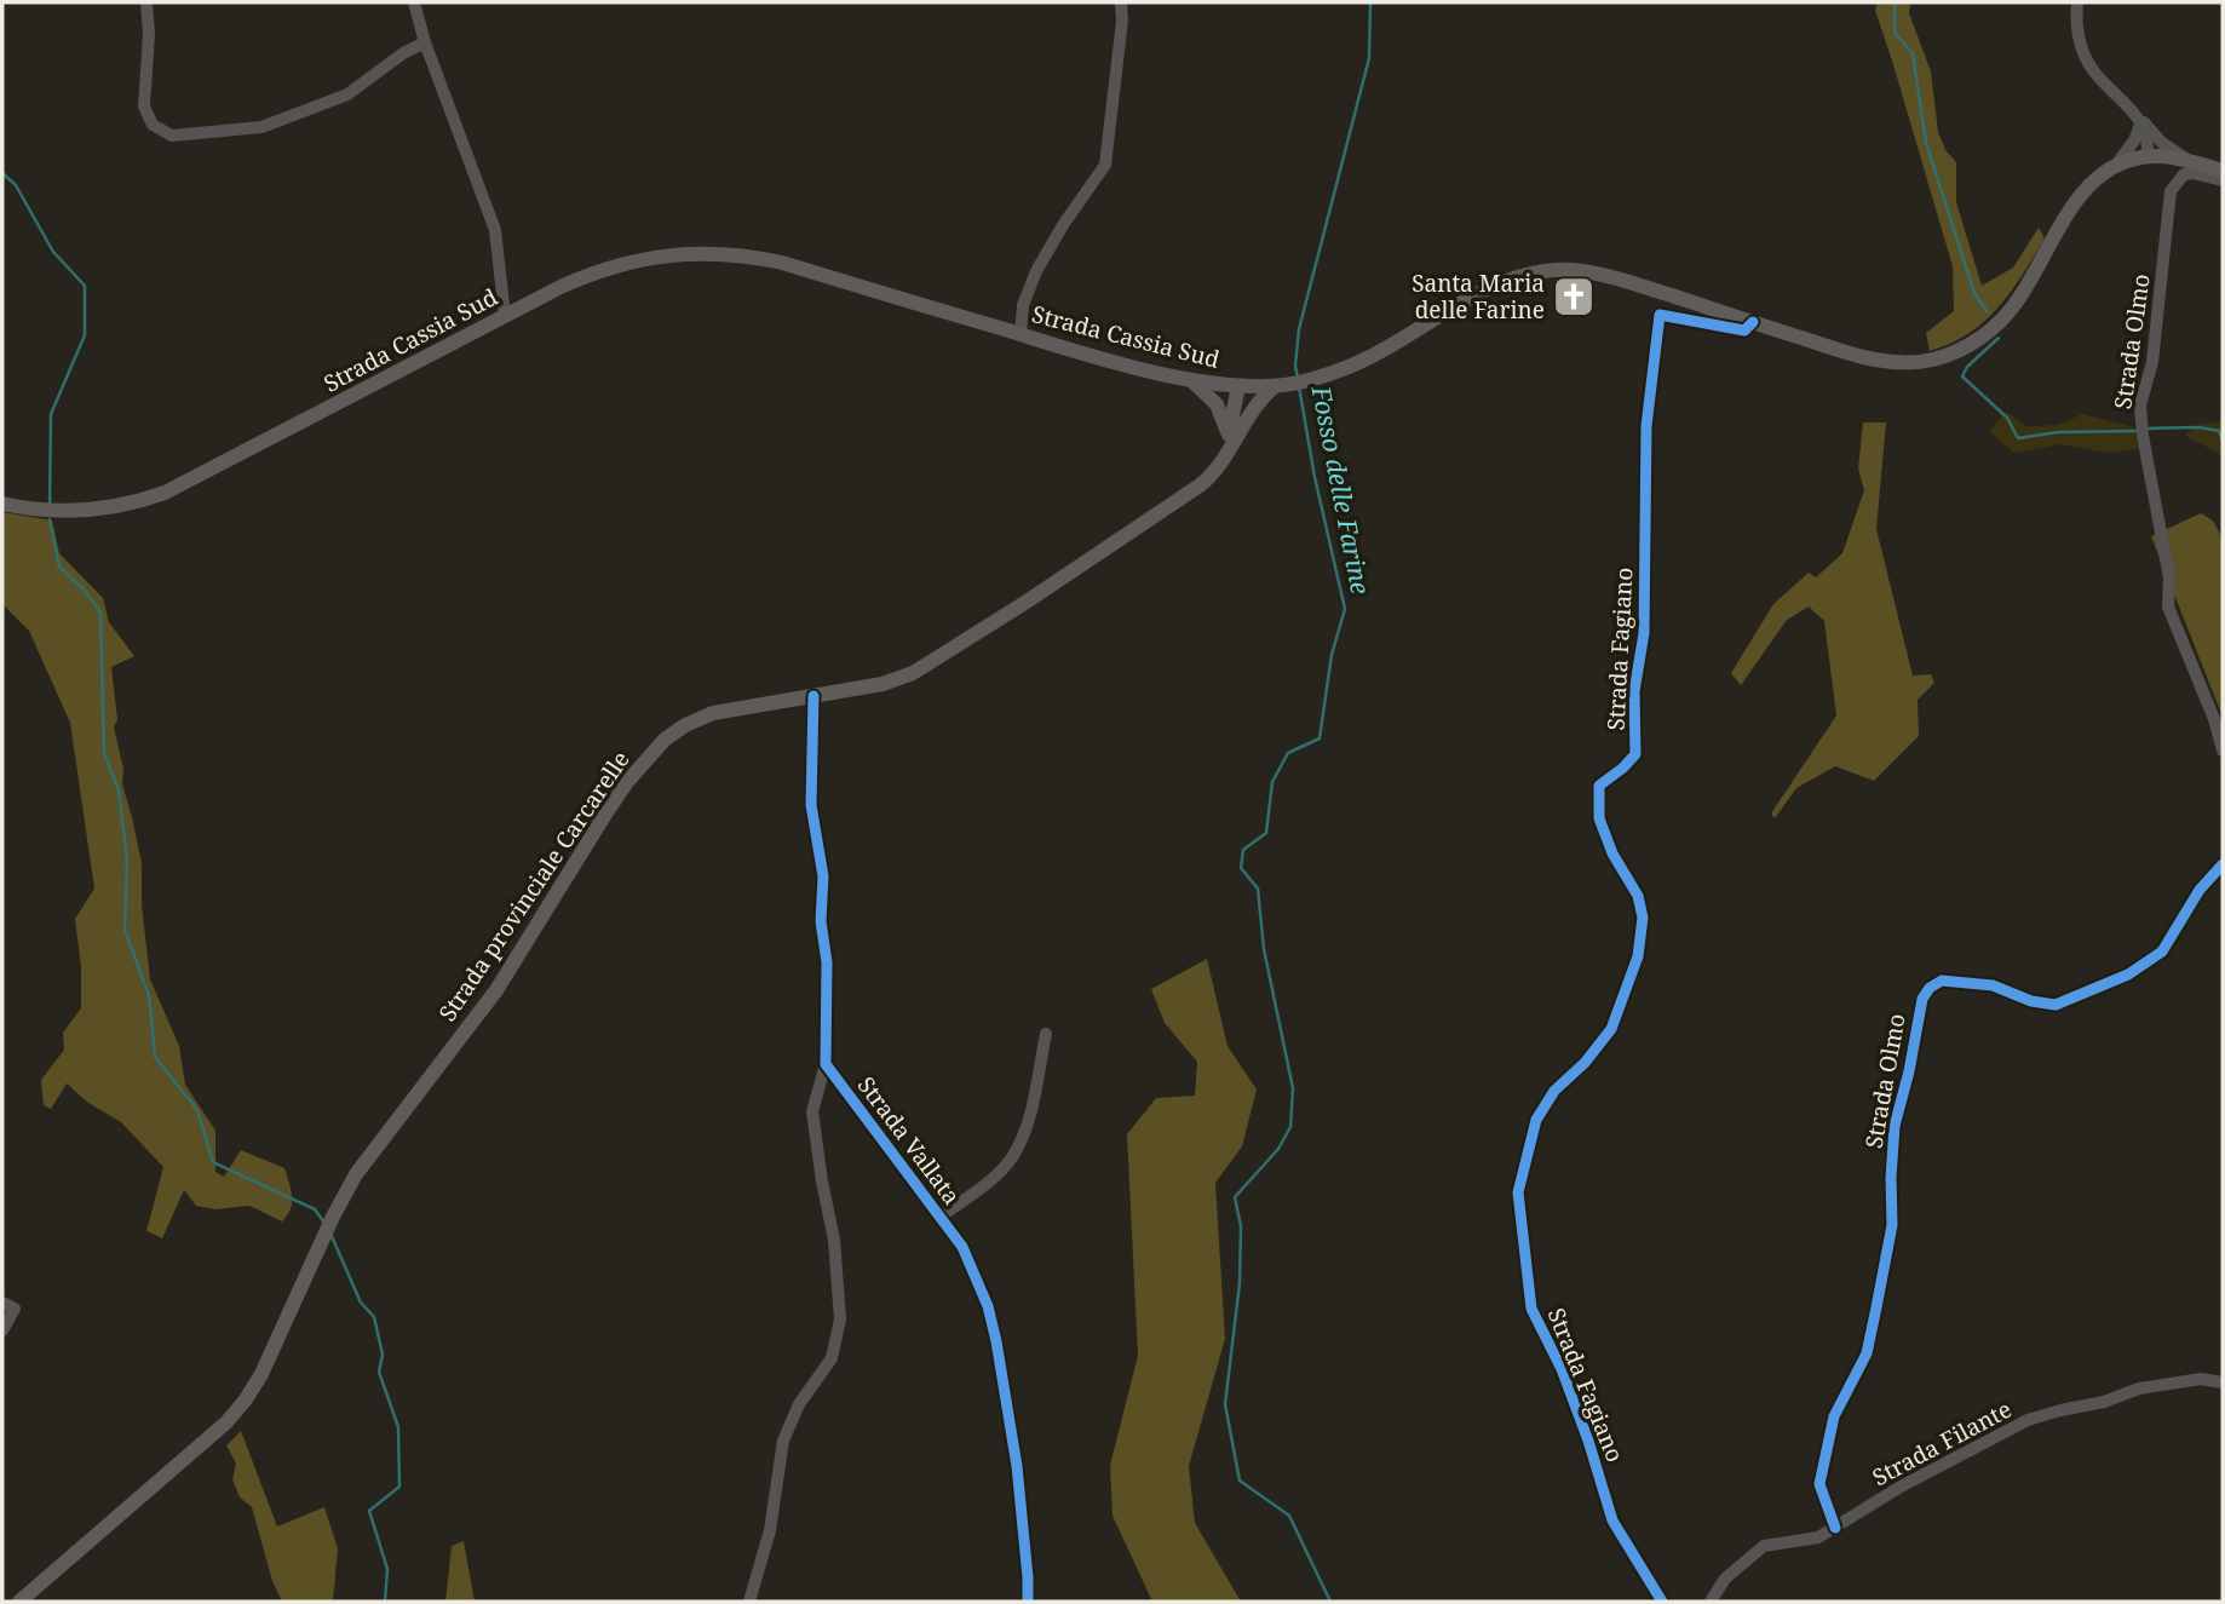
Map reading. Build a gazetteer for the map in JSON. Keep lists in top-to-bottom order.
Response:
{
  "streets": {
    "main road": ["Strada Cassia Sud", "Strada provinciale Carcarelle"],
    "street": [
      "Strada Olmo",
      "Strada Fagiano",
      "Strada Vallata",
      "Strada Filante"
    ]
  },
  "crossings": [
    ["Strada Cassia Sud", "Strada Fagiano"],
    ["Strada Olmo", "Strada Filante"]
  ],
  "water": ["Fosso delle Farine"],
  "places": {
    "church": ["Santa Maria delle Farine"]
  }
}
